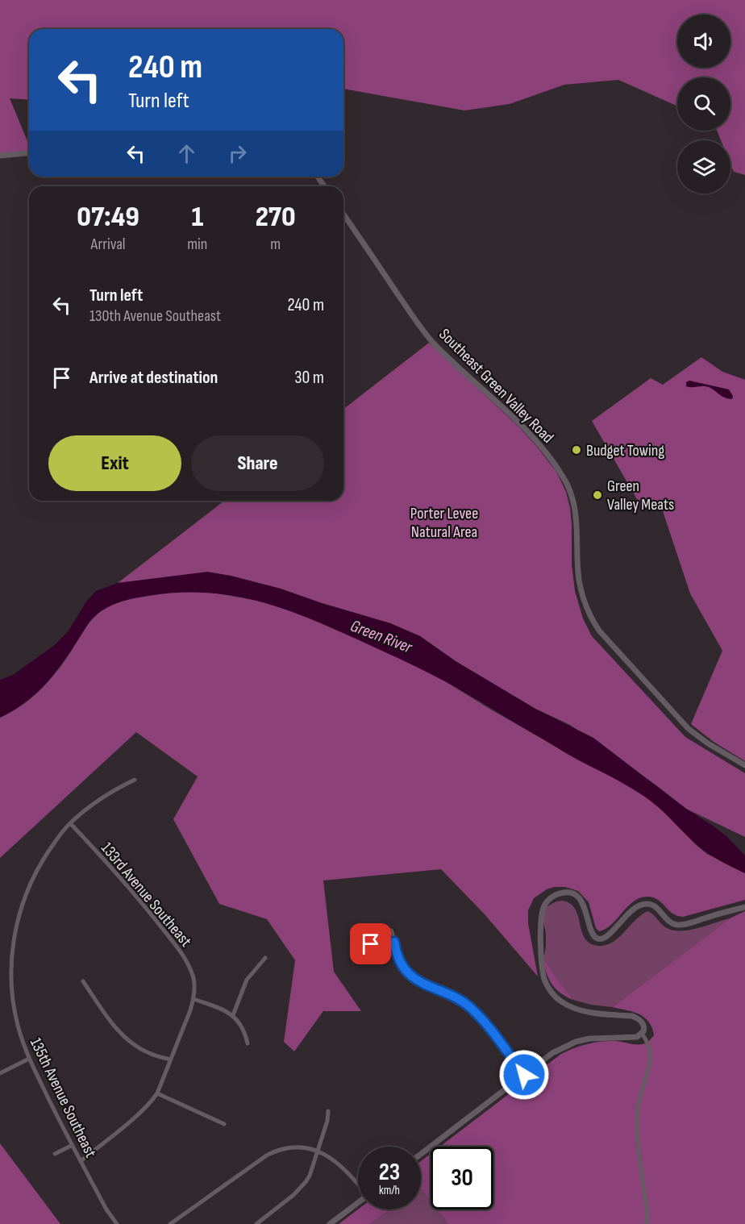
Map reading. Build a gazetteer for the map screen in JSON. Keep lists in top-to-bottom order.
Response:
{
  "streets": {
    "street": ["Southeast Green Valley Road", "133rd Avenue Southeast", "135th Avenue Southeast"]
  },
  "crossings": [
    ["133rd Avenue Southeast", "135th Avenue Southeast"]
  ],
  "water": ["Green River"],
  "parks": ["Porter Levee Natural Area"],
  "places": ["Budget Towing", "Green Valley Meats"],
  "page": {
    "turn": ["240 m", "Turn left"],
    "eta": [
      "07:49",
      "Arrival",
      "1",
      "min",
      "270",
      "m"
    ],
    "list": [
      {
        "name": "Turn left",
        "note": "130th Avenue Southeast",
        "value": "240 m"
      },
      {
        "name": "Arrive at destination",
        "value": "30 m"
      }
    ],
    "buttons": ["Exit", "Share"],
    "speed": "23 km/h",
    "limit": "30"
  }
}
